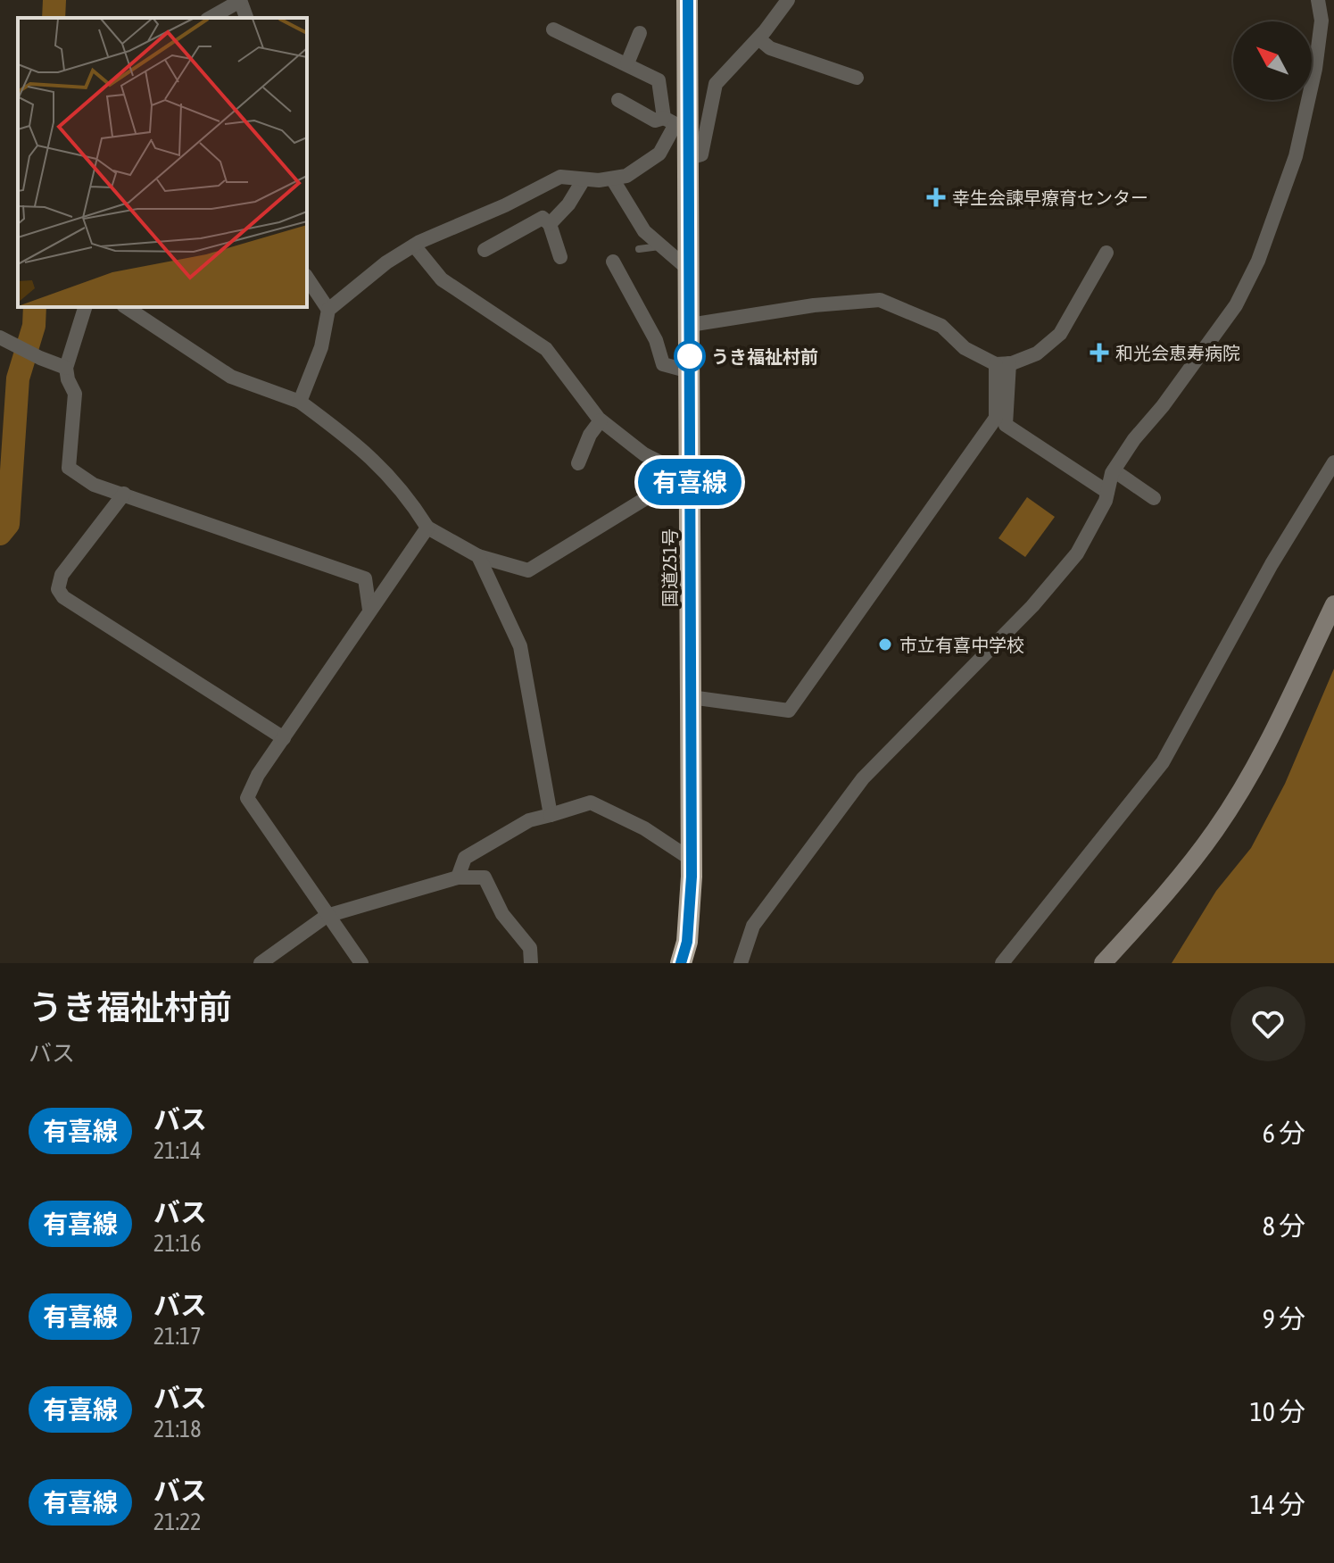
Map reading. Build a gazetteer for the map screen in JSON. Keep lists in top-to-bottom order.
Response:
{
  "streets": {
    "highway": ["国道251号"]
  },
  "places": {
    "health": ["幸生会諫早療育センター", "和光会恵寿病院"],
    "other": ["うき福祉村前", "市立有喜中学校"]
  },
  "lines": ["bus line 有喜線"],
  "north": "top left",
  "page": {
    "on_map": "有喜線",
    "heading": ["うき福祉村前", "バス"],
    "list": [
      {
        "mark": "有喜線",
        "name": "バス",
        "note": "21:14",
        "value": "6 分"
      },
      {
        "mark": "有喜線",
        "name": "バス",
        "note": "21:16",
        "value": "8 分"
      },
      {
        "mark": "有喜線",
        "name": "バス",
        "note": "21:17",
        "value": "9 分"
      },
      {
        "mark": "有喜線",
        "name": "バス",
        "note": "21:18",
        "value": "10 分"
      },
      {
        "mark": "有喜線",
        "name": "バス",
        "note": "21:22",
        "value": "14 分"
      }
    ]
  }
}
